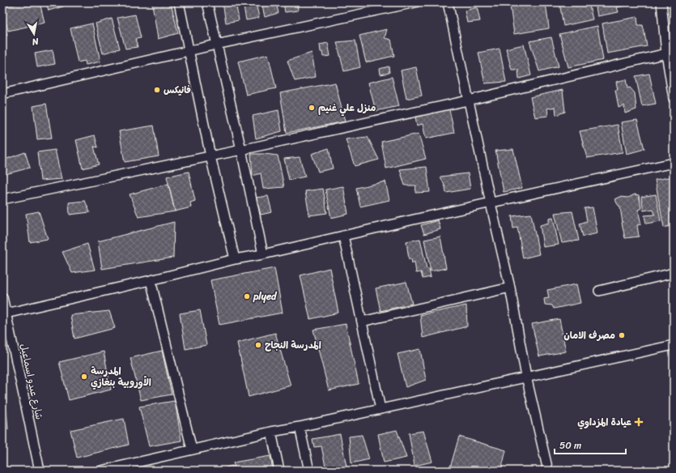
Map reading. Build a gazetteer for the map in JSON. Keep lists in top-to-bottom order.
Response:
{
  "streets": {
    "street": ["شارع عبدو اسماعيل"]
  },
  "places": {
    "other": [
      "فانيكس",
      "منزل علي غنيم",
      "plyed",
      "مصرف الامان",
      "المدرسة النجاح",
      "المدرسة الأوروبية بنغازي"
    ],
    "health": ["عيادة المزداوي"]
  },
  "scale_bar": "50 m",
  "north": "bottom"
}
